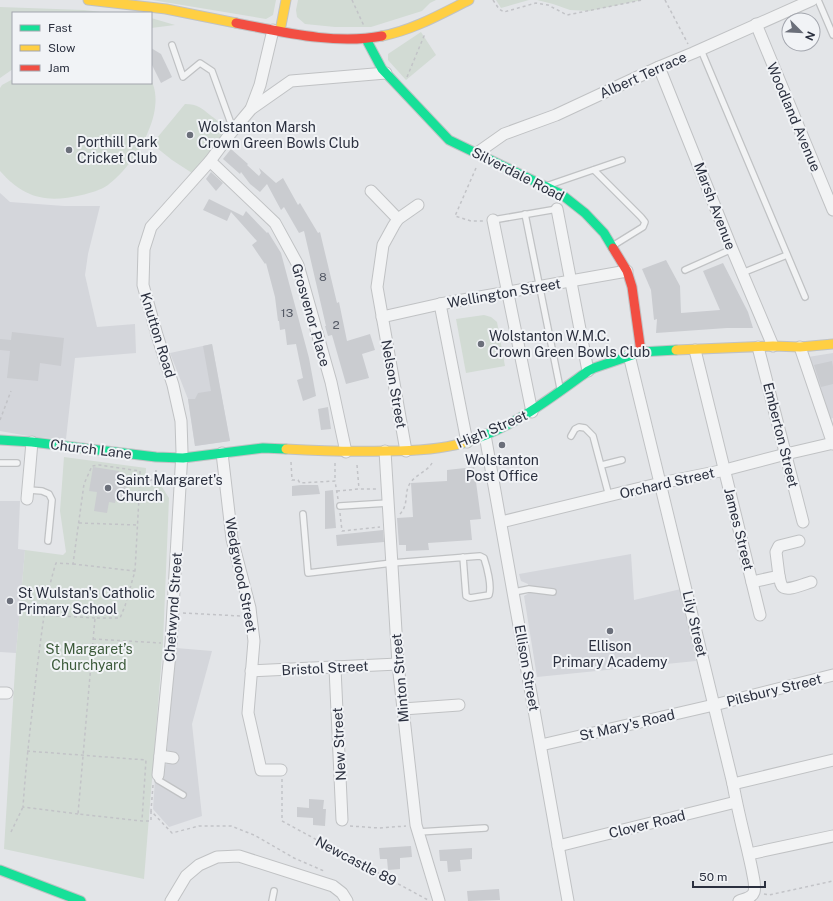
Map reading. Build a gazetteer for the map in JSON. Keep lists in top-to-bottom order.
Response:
{
  "streets": {
    "main road": ["Silverdale Road", "High Street", "Church Lane"],
    "street": [
      "Albert Terrace",
      "Woodland Avenue",
      "Marsh Avenue",
      "Wellington Street",
      "Grosvenor Place",
      "Knutton Road",
      "Nelson Street",
      "Emberton Street",
      "Orchard Street",
      "James Street",
      "Wedgwood Street",
      "Chetwynd Street",
      "Lily Street",
      "Bristol Street",
      "Ellison Street",
      "Minton Street",
      "Pilsbury Street",
      "St Mary's Road",
      "New Street",
      "Clover Road"
    ],
    "path": ["Newcastle 89"]
  },
  "crossings": [
    ["Albert Terrace", "Woodland Avenue"],
    ["Albert Terrace", "Silverdale Road"],
    ["Albert Terrace", "Marsh Avenue"],
    ["Silverdale Road", "Wellington Street"],
    ["Silverdale Road", "High Street"],
    ["Marsh Avenue", "High Street"],
    ["Wellington Street", "Nelson Street"],
    ["Grosvenor Place", "Knutton Road"],
    ["Grosvenor Place", "High Street"],
    ["Knutton Road", "High Street"],
    ["Knutton Road", "Church Lane"],
    ["Knutton Road", "Chetwynd Street"],
    ["Nelson Street", "High Street"],
    ["High Street", "Emberton Street"],
    ["High Street", "Church Lane"],
    ["High Street", "James Street"],
    ["High Street", "Wedgwood Street"],
    ["High Street", "Chetwynd Street"],
    ["High Street", "Lily Street"],
    ["High Street", "Ellison Street"],
    ["High Street", "Minton Street"],
    ["Emberton Street", "Orchard Street"],
    ["Church Lane", "Chetwynd Street"],
    ["Orchard Street", "James Street"],
    ["Orchard Street", "Lily Street"],
    ["Orchard Street", "Ellison Street"],
    ["Wedgwood Street", "Bristol Street"],
    ["Wedgwood Street", "Newcastle 89"],
    ["Lily Street", "Pilsbury Street"],
    ["Lily Street", "St Mary's Road"],
    ["Lily Street", "Clover Road"],
    ["Bristol Street", "Minton Street"],
    ["Bristol Street", "New Street"],
    ["Ellison Street", "St Mary's Road"],
    ["Ellison Street", "Clover Road"],
    ["Pilsbury Street", "St Mary's Road"]
  ],
  "parks": ["St Margaret’s Churchyard"],
  "places": [
    "Wolstanton Marsh Crown Green Bowls Club",
    "Porthill Park Cricket Club",
    "Wolstanton W.M.C. Crown Green Bowls Club",
    "Wolstanton Post Office",
    "Saint Margaret's Church",
    "St Wulstan's Catholic Primary School",
    "Ellison Primary Academy"
  ],
  "house_numbers": ["8", "13", "2"],
  "legend": ["Fast", "Slow", "Jam"],
  "scale_bar": "50 m",
  "north": "bottom right"
}
